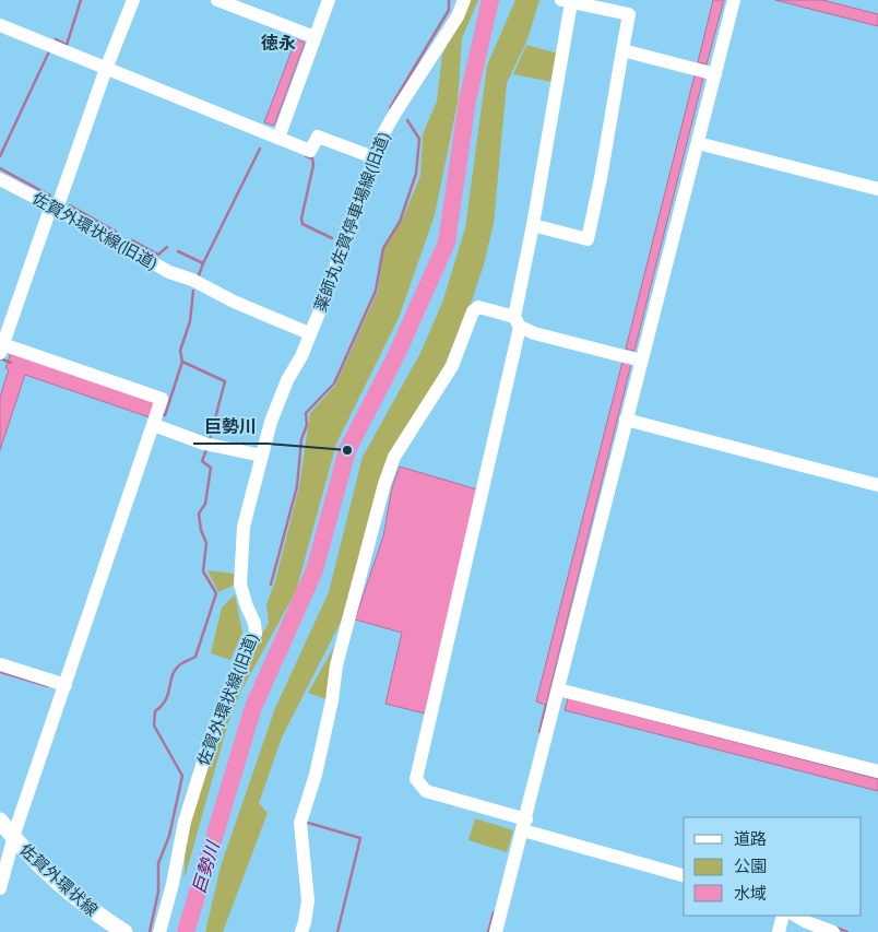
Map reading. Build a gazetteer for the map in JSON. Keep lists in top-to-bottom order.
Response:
{
  "streets": {
    "main road": ["佐賀外環状線"],
    "street": ["薬師丸佐賀停車場線(旧道)", "佐賀外環状線(旧道)"]
  },
  "crossings": [
    ["薬師丸佐賀停車場線(旧道)", "佐賀外環状線(旧道)"]
  ],
  "districts": ["徳永"],
  "water": ["巨勢川"],
  "places": ["巨勢川"],
  "legend": ["道路", "公園", "水域"]
}
